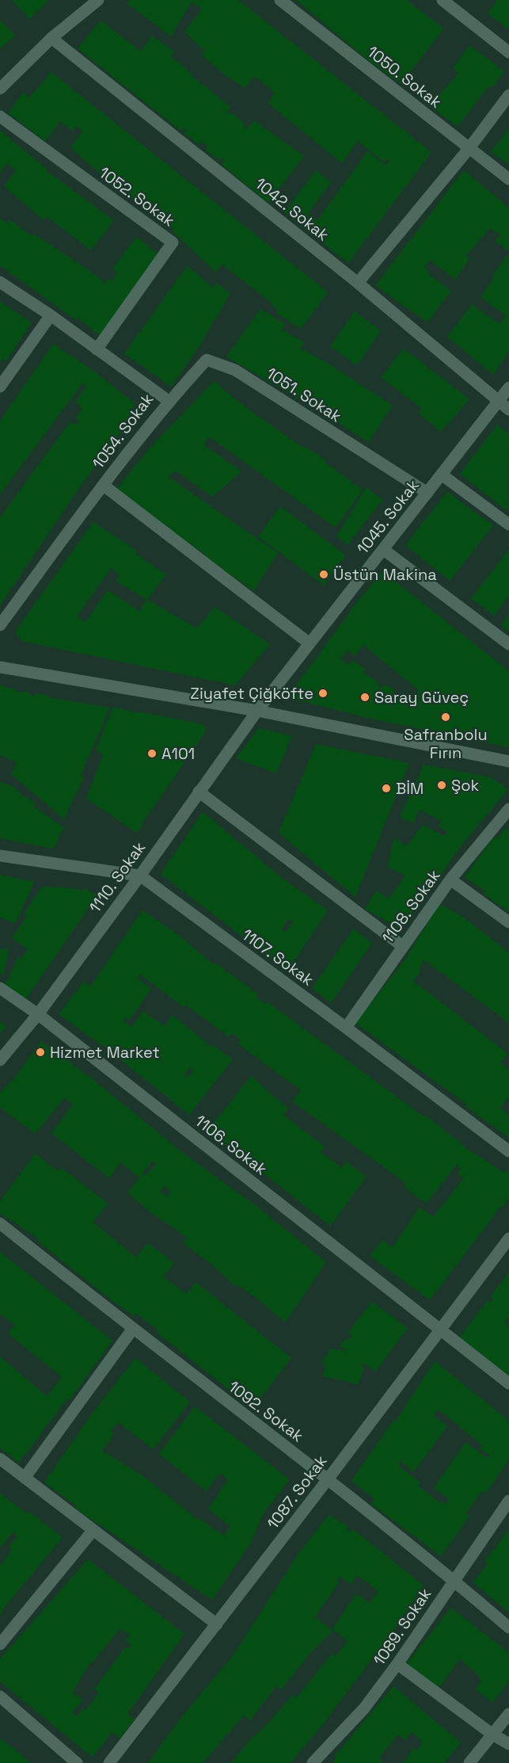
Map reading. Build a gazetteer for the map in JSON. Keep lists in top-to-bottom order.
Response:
{
  "streets": {
    "street": [
      "1050. Sokak",
      "1052. Sokak",
      "1042. Sokak",
      "1051. Sokak",
      "1054. Sokak",
      "1045. Sokak",
      "1110. Sokak",
      "1108. Sokak",
      "1107. Sokak",
      "1106. Sokak",
      "1092. Sokak",
      "1087. Sokak",
      "1089. Sokak"
    ]
  },
  "crossings": [
    ["1052. Sokak", "1054. Sokak"],
    ["1042. Sokak", "1045. Sokak"],
    ["1051. Sokak", "1054. Sokak"],
    ["1051. Sokak", "1045. Sokak"],
    ["1045. Sokak", "1110. Sokak"],
    ["1110. Sokak", "1107. Sokak"],
    ["1110. Sokak", "1106. Sokak"],
    ["1108. Sokak", "1107. Sokak"],
    ["1106. Sokak", "1087. Sokak"],
    ["1092. Sokak", "1087. Sokak"],
    ["1092. Sokak", "1089. Sokak"]
  ],
  "places": [
    "Üstün Makina",
    "Ziyafet Çiğköfte",
    "Saray Güveç",
    "Safranbolu Fırın",
    "A101",
    "Şok",
    "BİM",
    "Hizmet Market"
  ]
}
